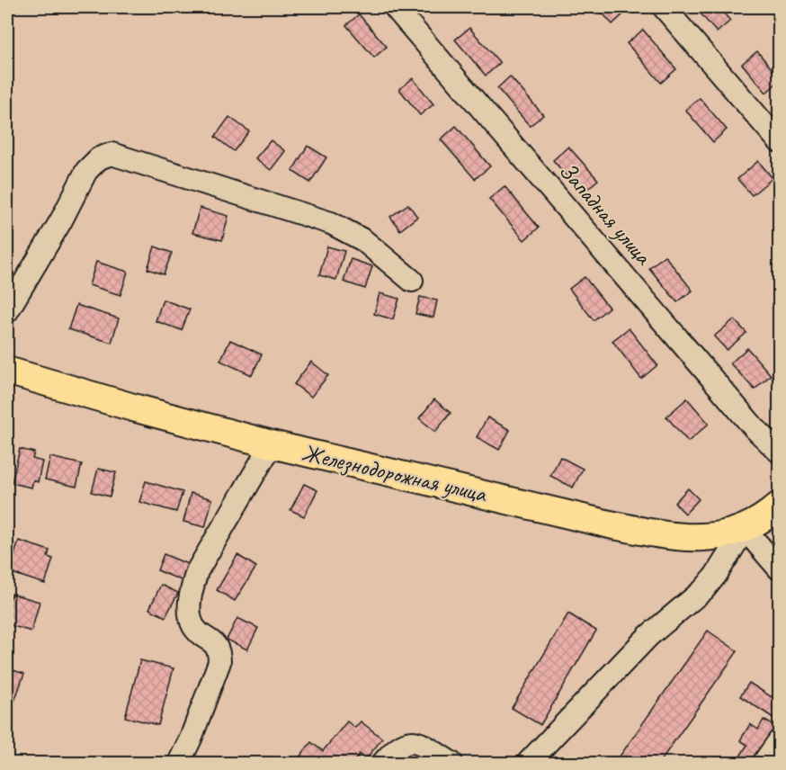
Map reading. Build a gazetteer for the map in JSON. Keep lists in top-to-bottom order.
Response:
{
  "streets": {
    "main road": ["Железнодорожная улица"],
    "street": ["Западная улица"]
  }
}
